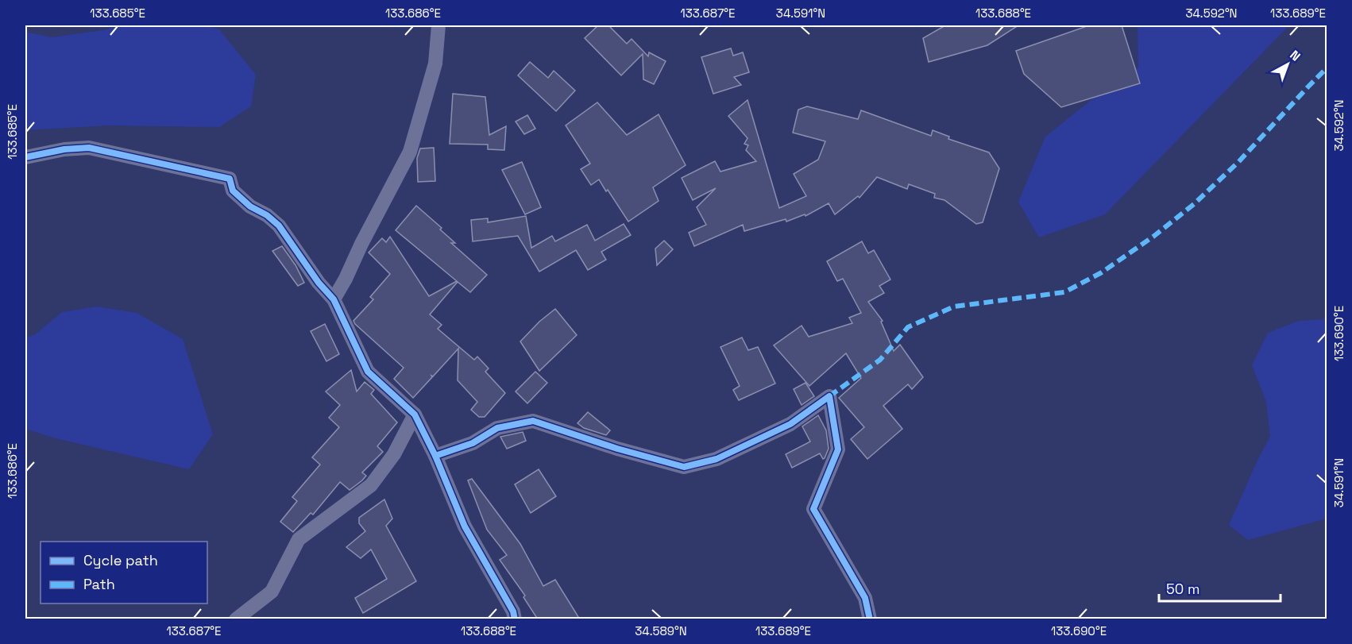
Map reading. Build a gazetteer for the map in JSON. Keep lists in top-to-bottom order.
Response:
{
  "legend": ["Cycle path", "Path"],
  "scale_bar": "50 m",
  "north": "top right",
  "coordinates": [
    "133.685°E",
    "133.686°E",
    "133.687°E",
    "34.591°N",
    "133.688°E",
    "34.592°N",
    "133.689°E",
    "133.690°E",
    "34.589°N"
  ]
}
